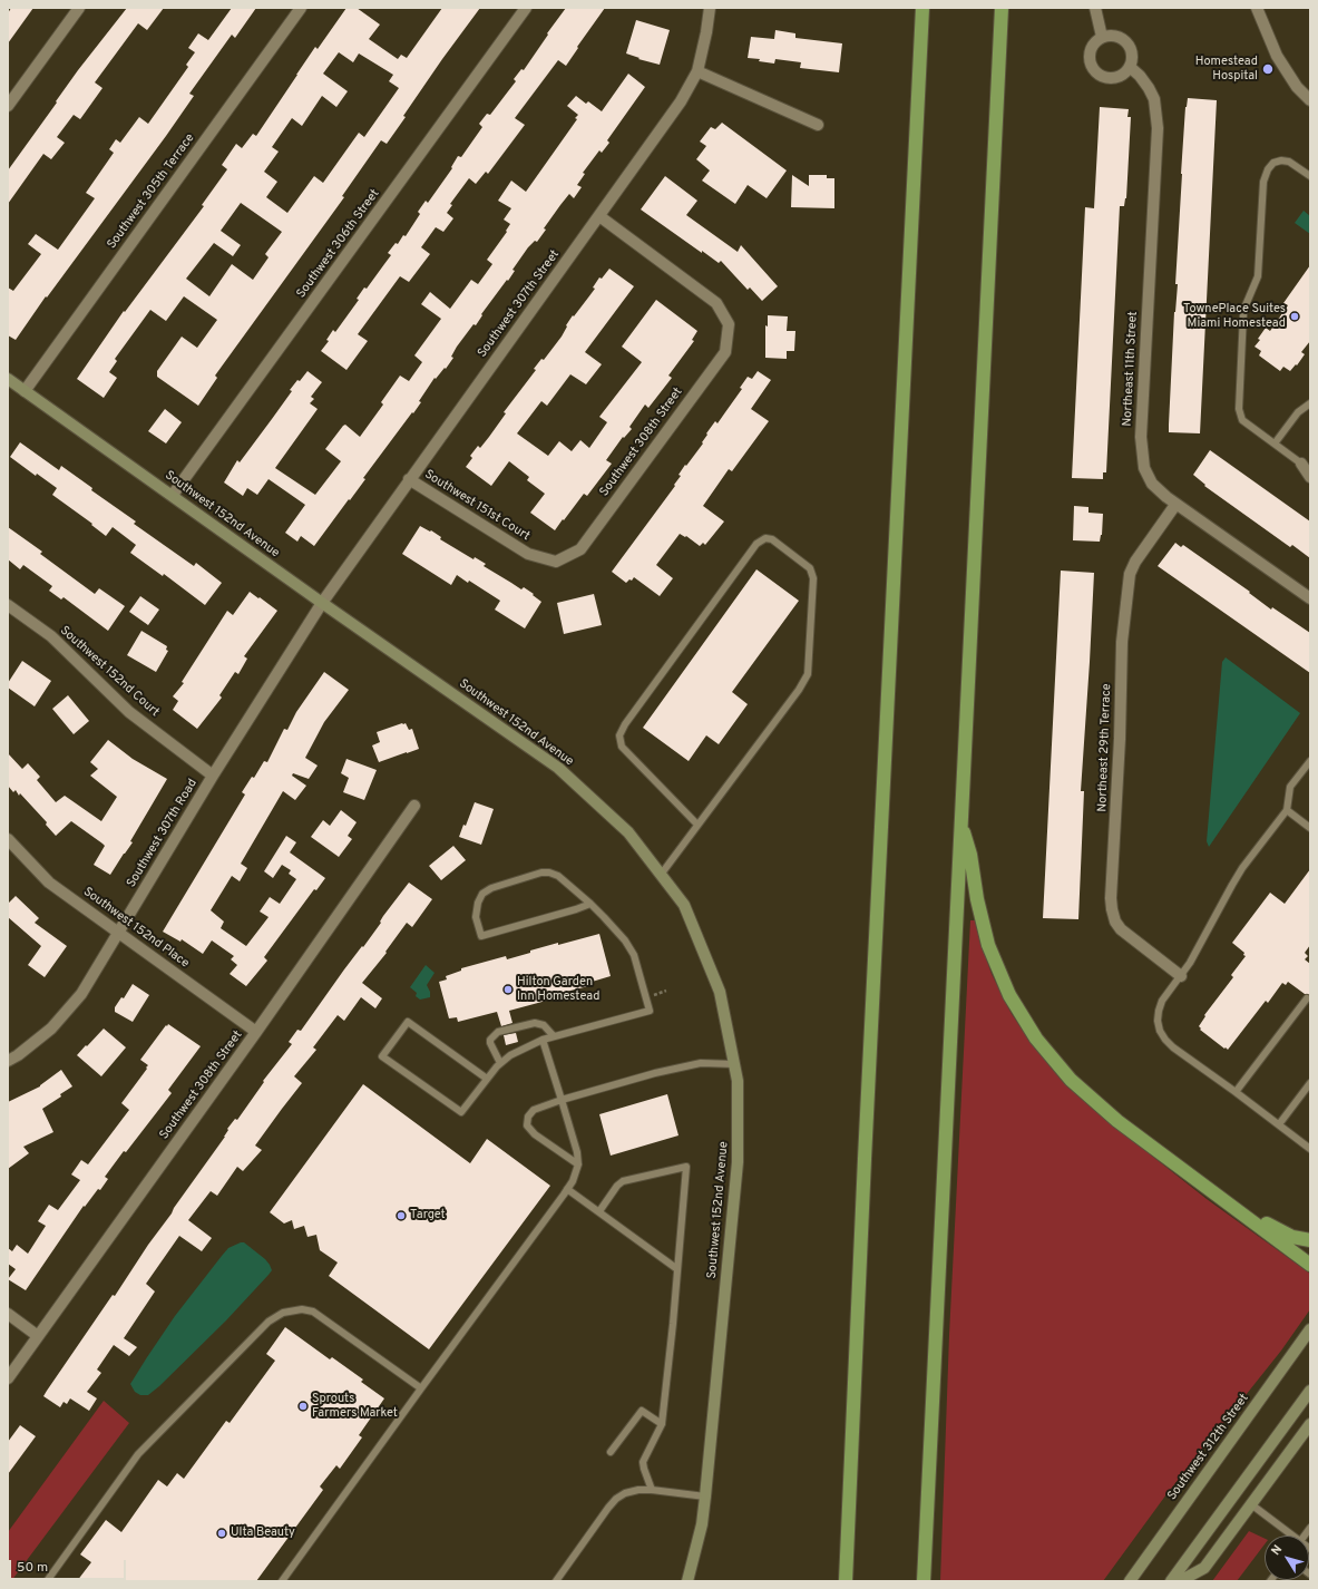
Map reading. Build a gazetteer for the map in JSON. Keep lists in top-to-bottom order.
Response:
{
  "streets": {
    "street": [
      "Southwest 305th Terrace",
      "Southwest 306th Street",
      "Southwest 307th Street",
      "Northeast 11th Street",
      "Southwest 308th Street",
      "Southwest 151st Court",
      "Southwest 152nd Avenue",
      "Southwest 152nd Court",
      "Northeast 29th Terrace",
      "Southwest 307th Road",
      "Southwest 152nd Place",
      "Southwest 312th Street"
    ]
  },
  "crossings": [
    ["Southwest 305th Terrace", "Southwest 152nd Avenue"],
    ["Southwest 306th Street", "Southwest 152nd Avenue"],
    ["Southwest 307th Street", "Southwest 308th Street"],
    ["Southwest 307th Street", "Southwest 151st Court"],
    ["Southwest 307th Street", "Southwest 152nd Avenue"],
    ["Southwest 307th Street", "Southwest 307th Road"],
    ["Northeast 11th Street", "Northeast 29th Terrace"],
    ["Southwest 308th Street", "Southwest 151st Court"],
    ["Southwest 308th Street", "Southwest 152nd Place"],
    ["Southwest 152nd Avenue", "Southwest 307th Road"],
    ["Southwest 152nd Court", "Southwest 307th Road"],
    ["Southwest 307th Road", "Southwest 152nd Place"]
  ],
  "places": [
    "Homestead Hospital",
    "TownePlace Suites Miami Homestead",
    "Hilton Garden Inn Homestead",
    "Target",
    "Sprouts Farmers Market",
    "Ulta Beauty"
  ],
  "scale_bar": "50 m",
  "north": "top left"
}
